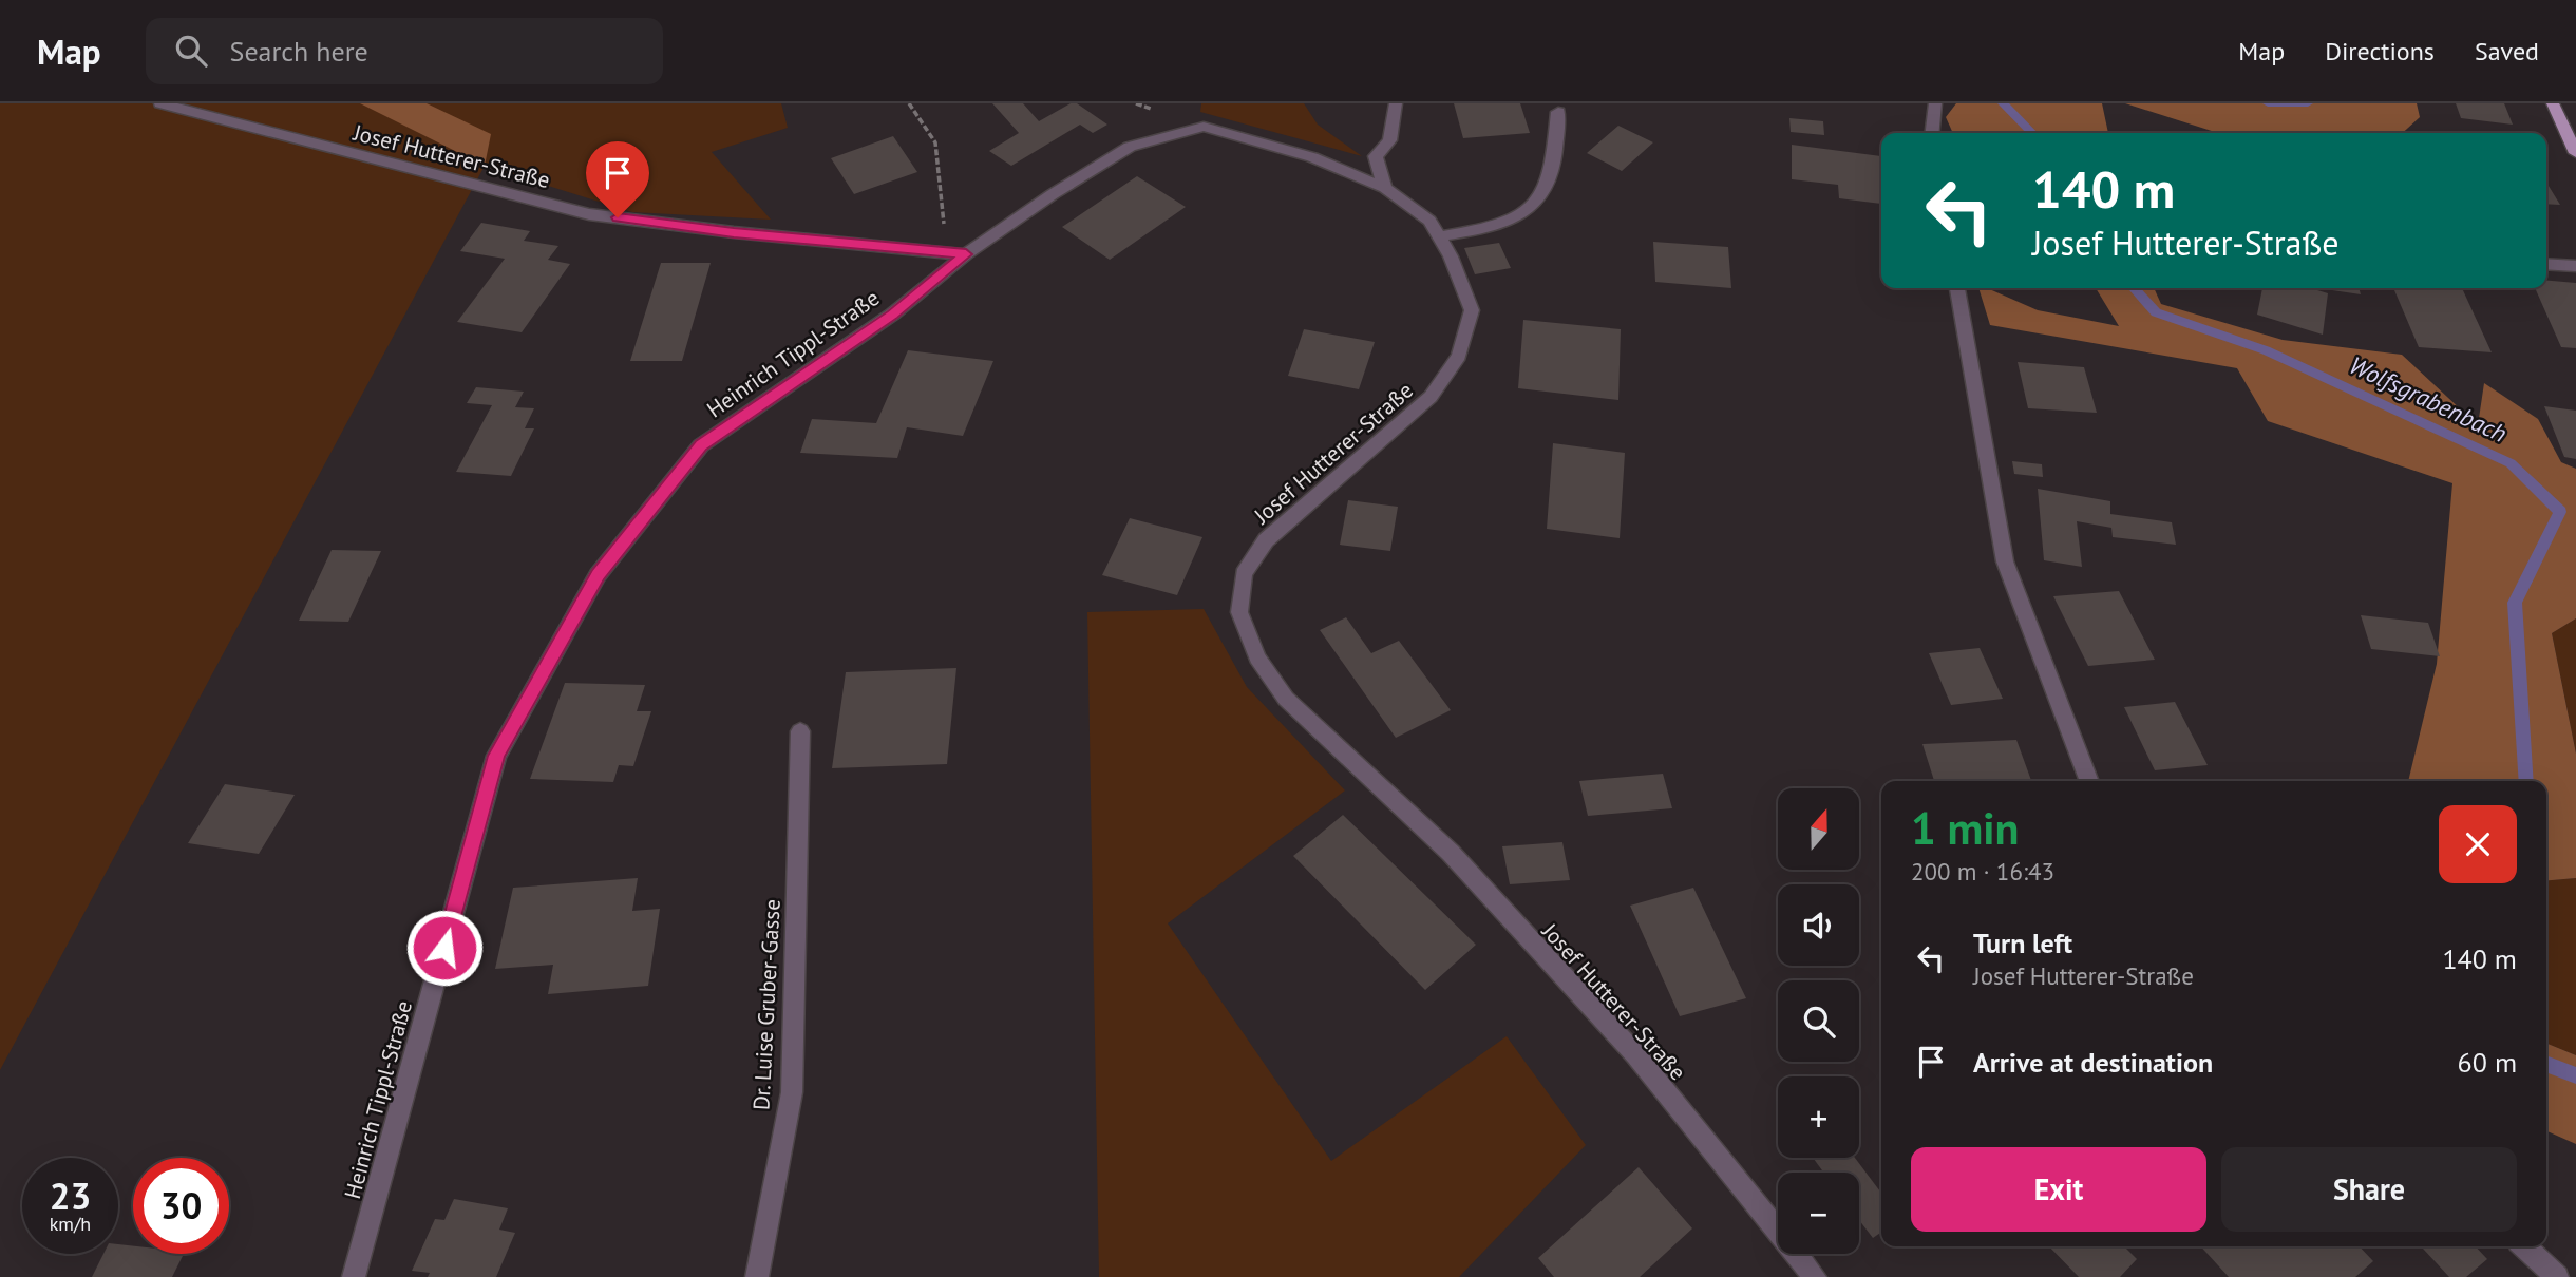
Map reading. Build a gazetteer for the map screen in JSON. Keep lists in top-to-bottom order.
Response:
{
  "streets": {
    "street": ["Josef Hutterer-Straße", "Heinrich Tippl-Straße", "Dr. Luise Gruber-Gasse"]
  },
  "crossings": [
    ["Josef Hutterer-Straße", "Heinrich Tippl-Straße"]
  ],
  "water": ["Wolfsgrabenbach"],
  "north": "top",
  "page": {
    "header": "Map",
    "search": "Search here",
    "nav": ["Map", "Directions", "Saved"],
    "turn": ["140 m", "Josef Hutterer-Straße"],
    "heading": ["1 min", "200 m · 16:43"],
    "map_buttons": ["+", "−"],
    "list": [
      {
        "name": "Turn left",
        "note": "Josef Hutterer-Straße",
        "value": "140 m"
      },
      {
        "name": "Arrive at destination",
        "value": "60 m"
      }
    ],
    "buttons": ["Exit", "Share"],
    "speed": "23 km/h",
    "limit": "30"
  }
}
